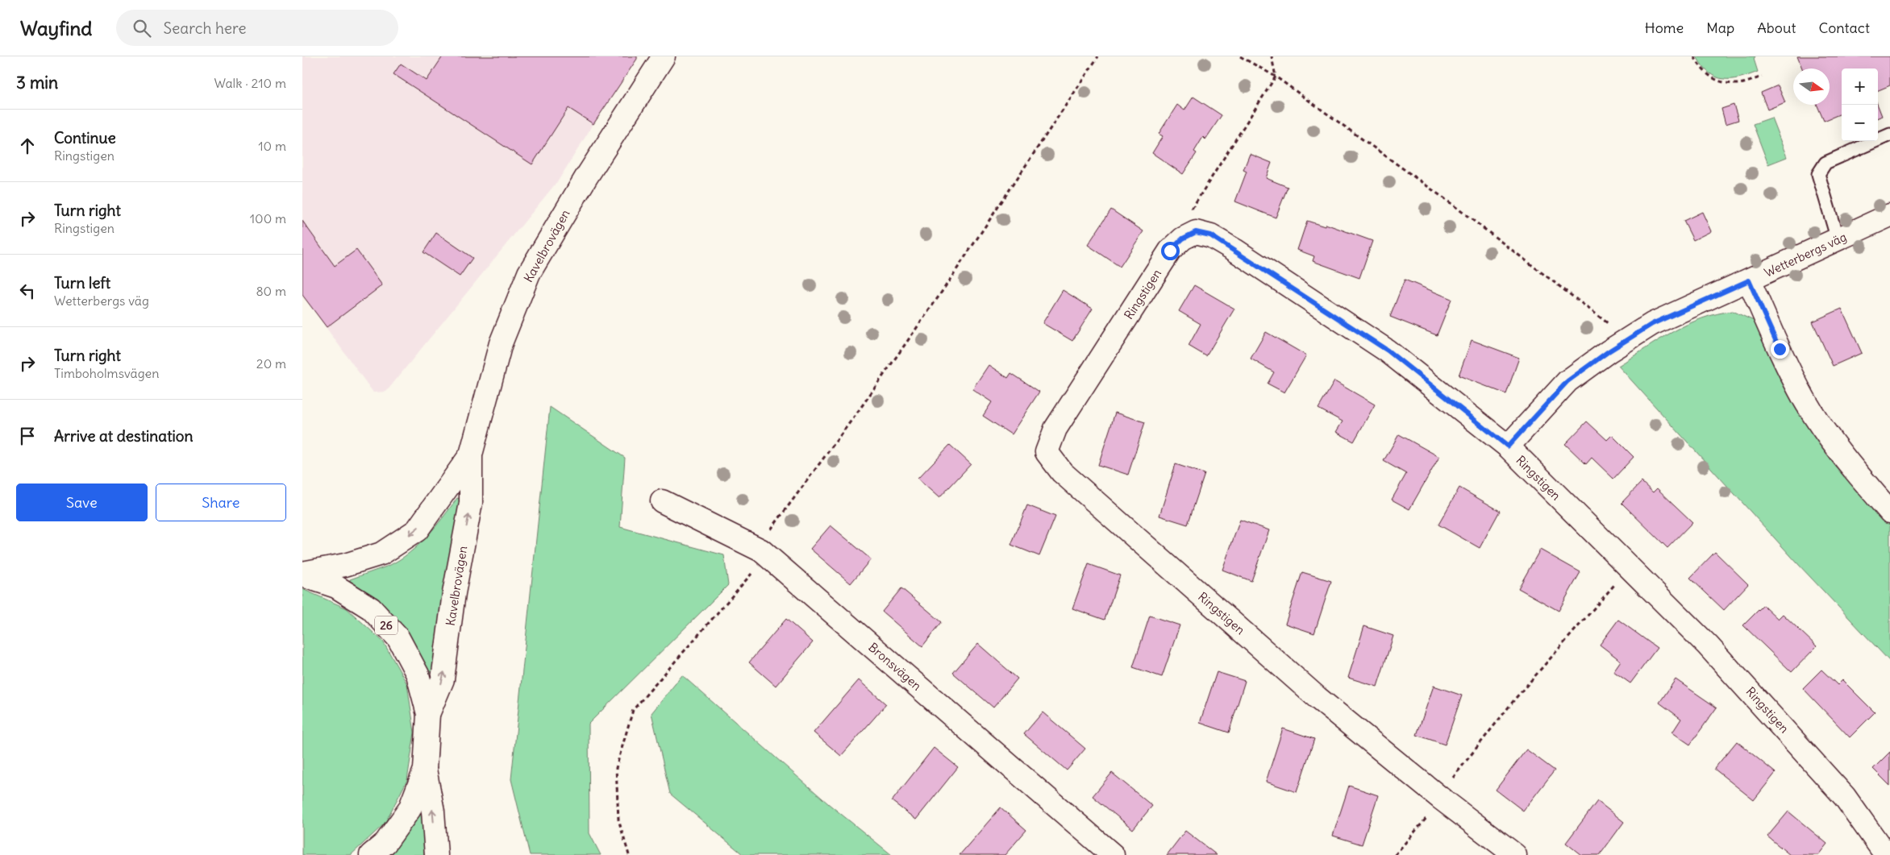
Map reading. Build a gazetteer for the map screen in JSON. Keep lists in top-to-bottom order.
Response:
{
  "streets": {
    "main road": [
      "Kavelbrovägen",
      "Wetterbergs väg",
      "Ringstigen",
      "26",
      "Bronsvägen"
    ]
  },
  "crossings": [
    ["Kavelbrovägen", "26"],
    ["Wetterbergs väg", "Ringstigen"]
  ],
  "north": "right",
  "page": {
    "header": "Wayfind",
    "search": "Search here",
    "nav": [
      "Home",
      "Map",
      "About",
      "Contact"
    ],
    "heading": ["3 min", "Walk · 210 m"],
    "map_buttons": ["+", "−"],
    "list": [
      ["Continue", "Ringstigen", "10 m"],
      ["Turn right", "Ringstigen", "100 m"],
      ["Turn left", "Wetterbergs väg", "80 m"],
      ["Turn right", "Timboholmsvägen", "20 m"],
      "Arrive at destination"
    ],
    "buttons": ["Save", "Share"]
  }
}
